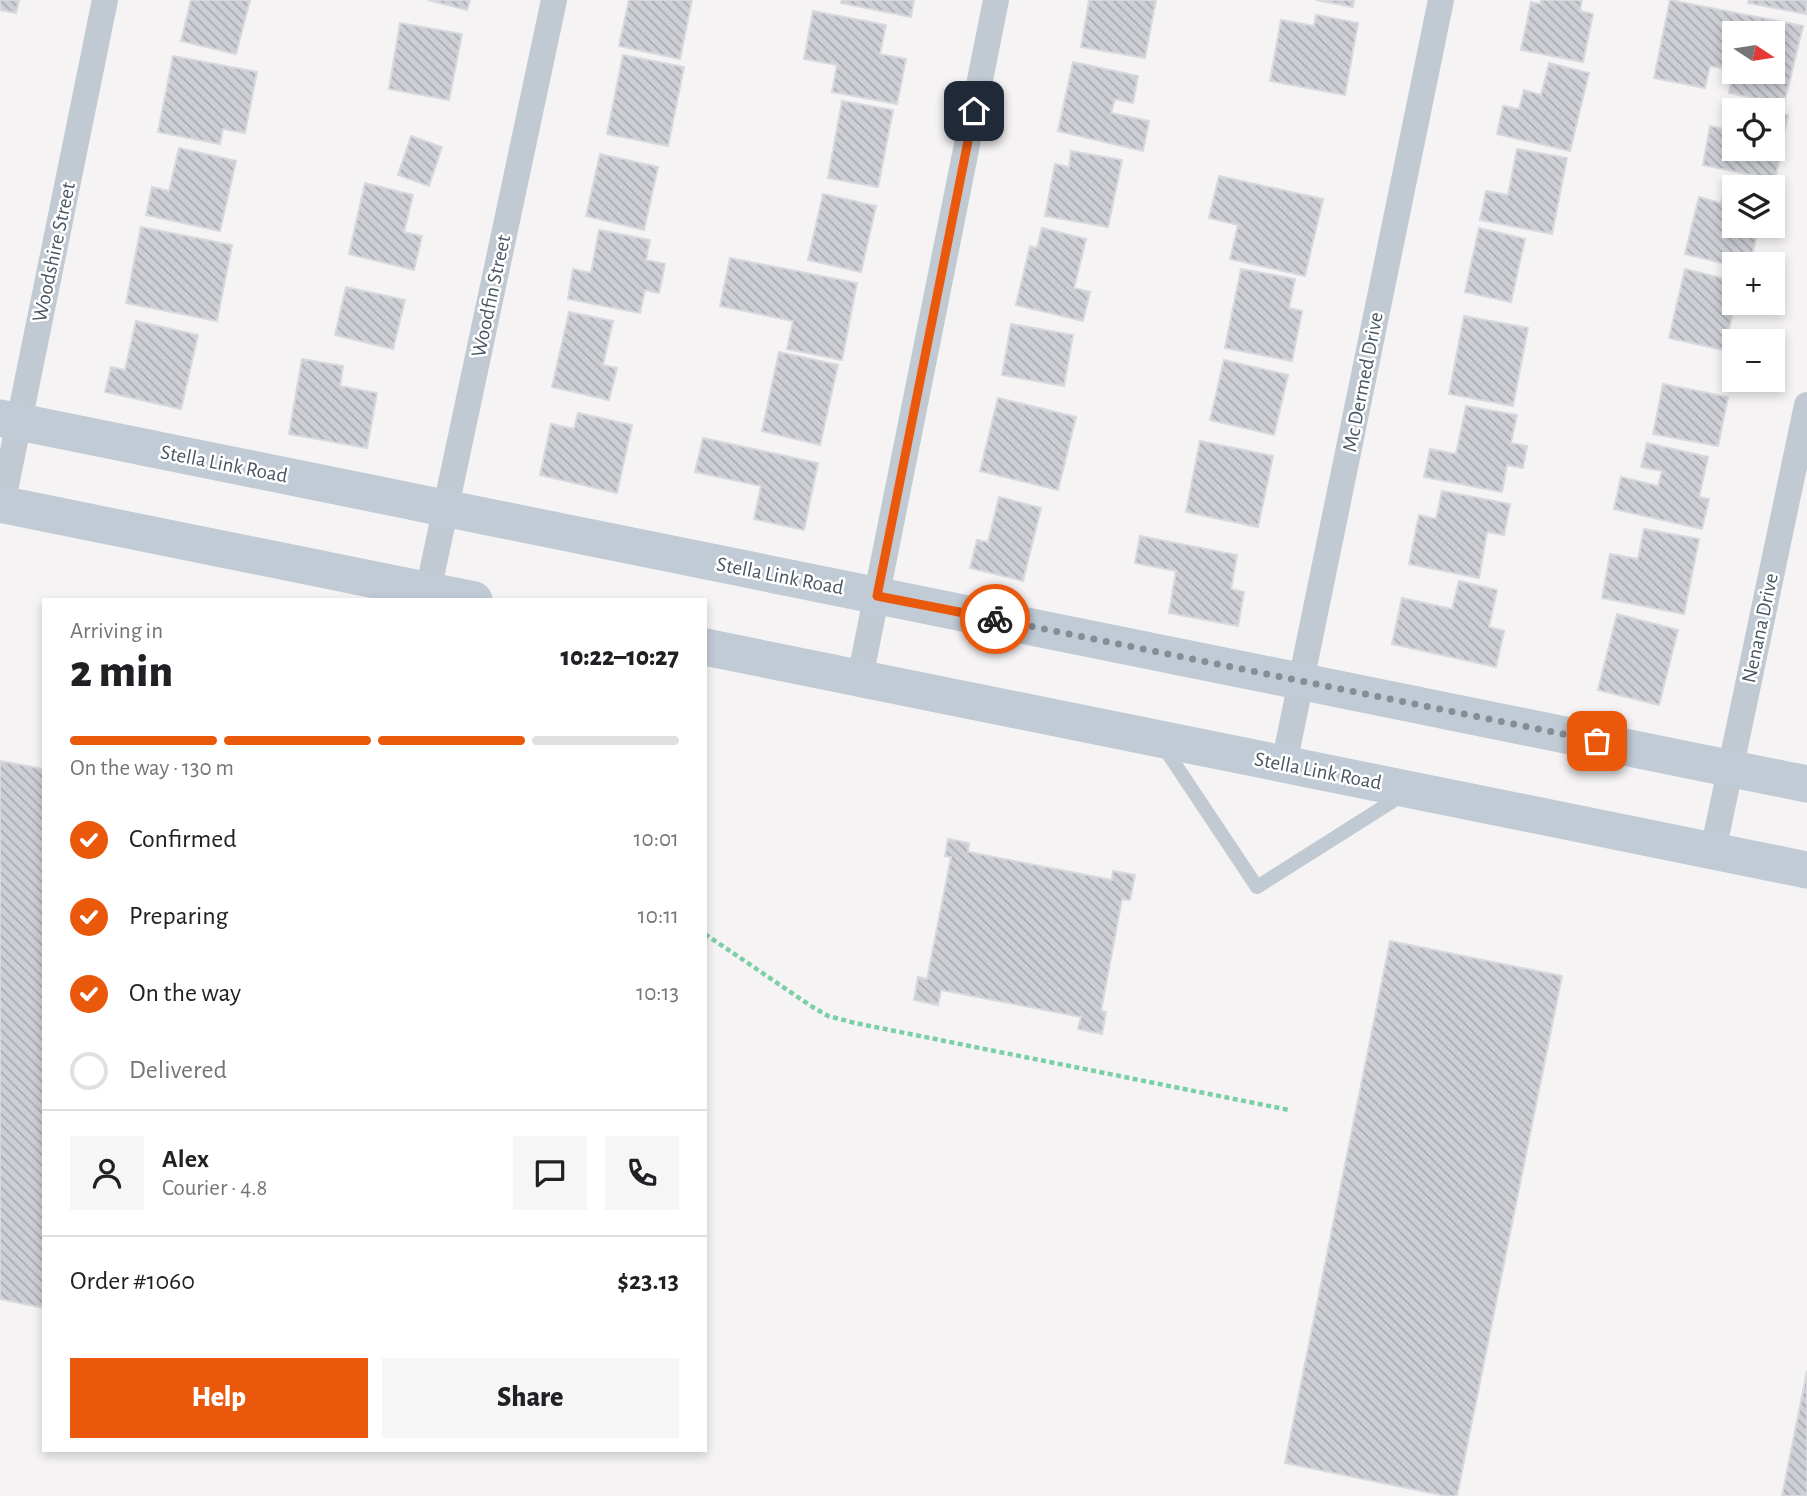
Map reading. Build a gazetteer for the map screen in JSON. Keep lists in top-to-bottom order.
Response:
{
  "streets": {
    "main road": ["Stella Link Road"],
    "street": [
      "Woodshire Street",
      "Woodfin Street",
      "Mc Dermed Drive",
      "Nenana Drive"
    ]
  },
  "crossings": [
    ["Woodshire Street", "Stella Link Road"],
    ["Woodfin Street", "Stella Link Road"],
    ["Mc Dermed Drive", "Stella Link Road"],
    ["Stella Link Road", "Nenana Drive"]
  ],
  "north": "right",
  "page": {
    "map_buttons": ["+", "−"],
    "heading": ["2 min", "Arriving in", "10:22–10:27"],
    "panel": [
      "Alex",
      "Courier · 4.8",
      "Order #1060",
      "$23.13"
    ],
    "bar": "On the way · 130 m",
    "list": [
      ["Confirmed", "10:01"],
      ["Preparing", "10:11"],
      ["On the way", "10:13"],
      "Delivered"
    ],
    "buttons": ["Help", "Share"]
  }
}
